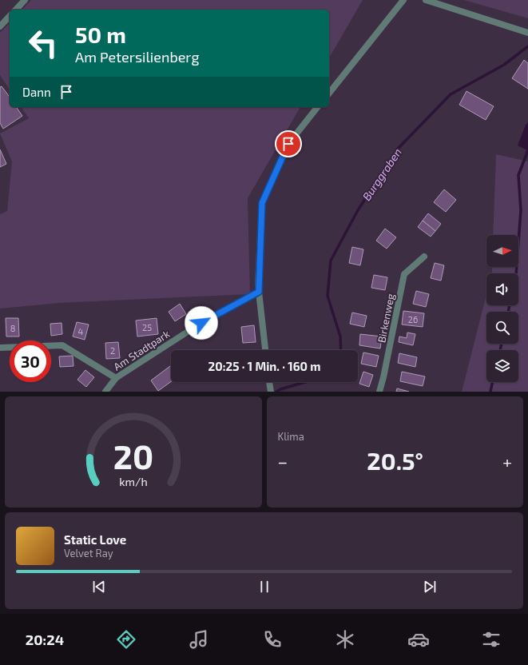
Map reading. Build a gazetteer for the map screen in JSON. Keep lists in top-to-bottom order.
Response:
{
  "streets": {
    "street": ["Birkenweg", "Am Stadtpark"]
  },
  "water": ["Burggraben"],
  "house_numbers": [
    "26",
    "25",
    "8",
    "4",
    "2"
  ],
  "north": "right",
  "page": {
    "turn": ["50 m", "Am Petersilienberg"],
    "then": "Dann",
    "limit": "30",
    "trip": "20:25 · 1 Min. · 160 m",
    "tile": "Klima",
    "heat": ["−", "20.5°", "+"],
    "song": ["Static Love", "Velvet Ray"],
    "tabs": "20:24",
    "gauge": ["20", "km/h"]
  }
}
